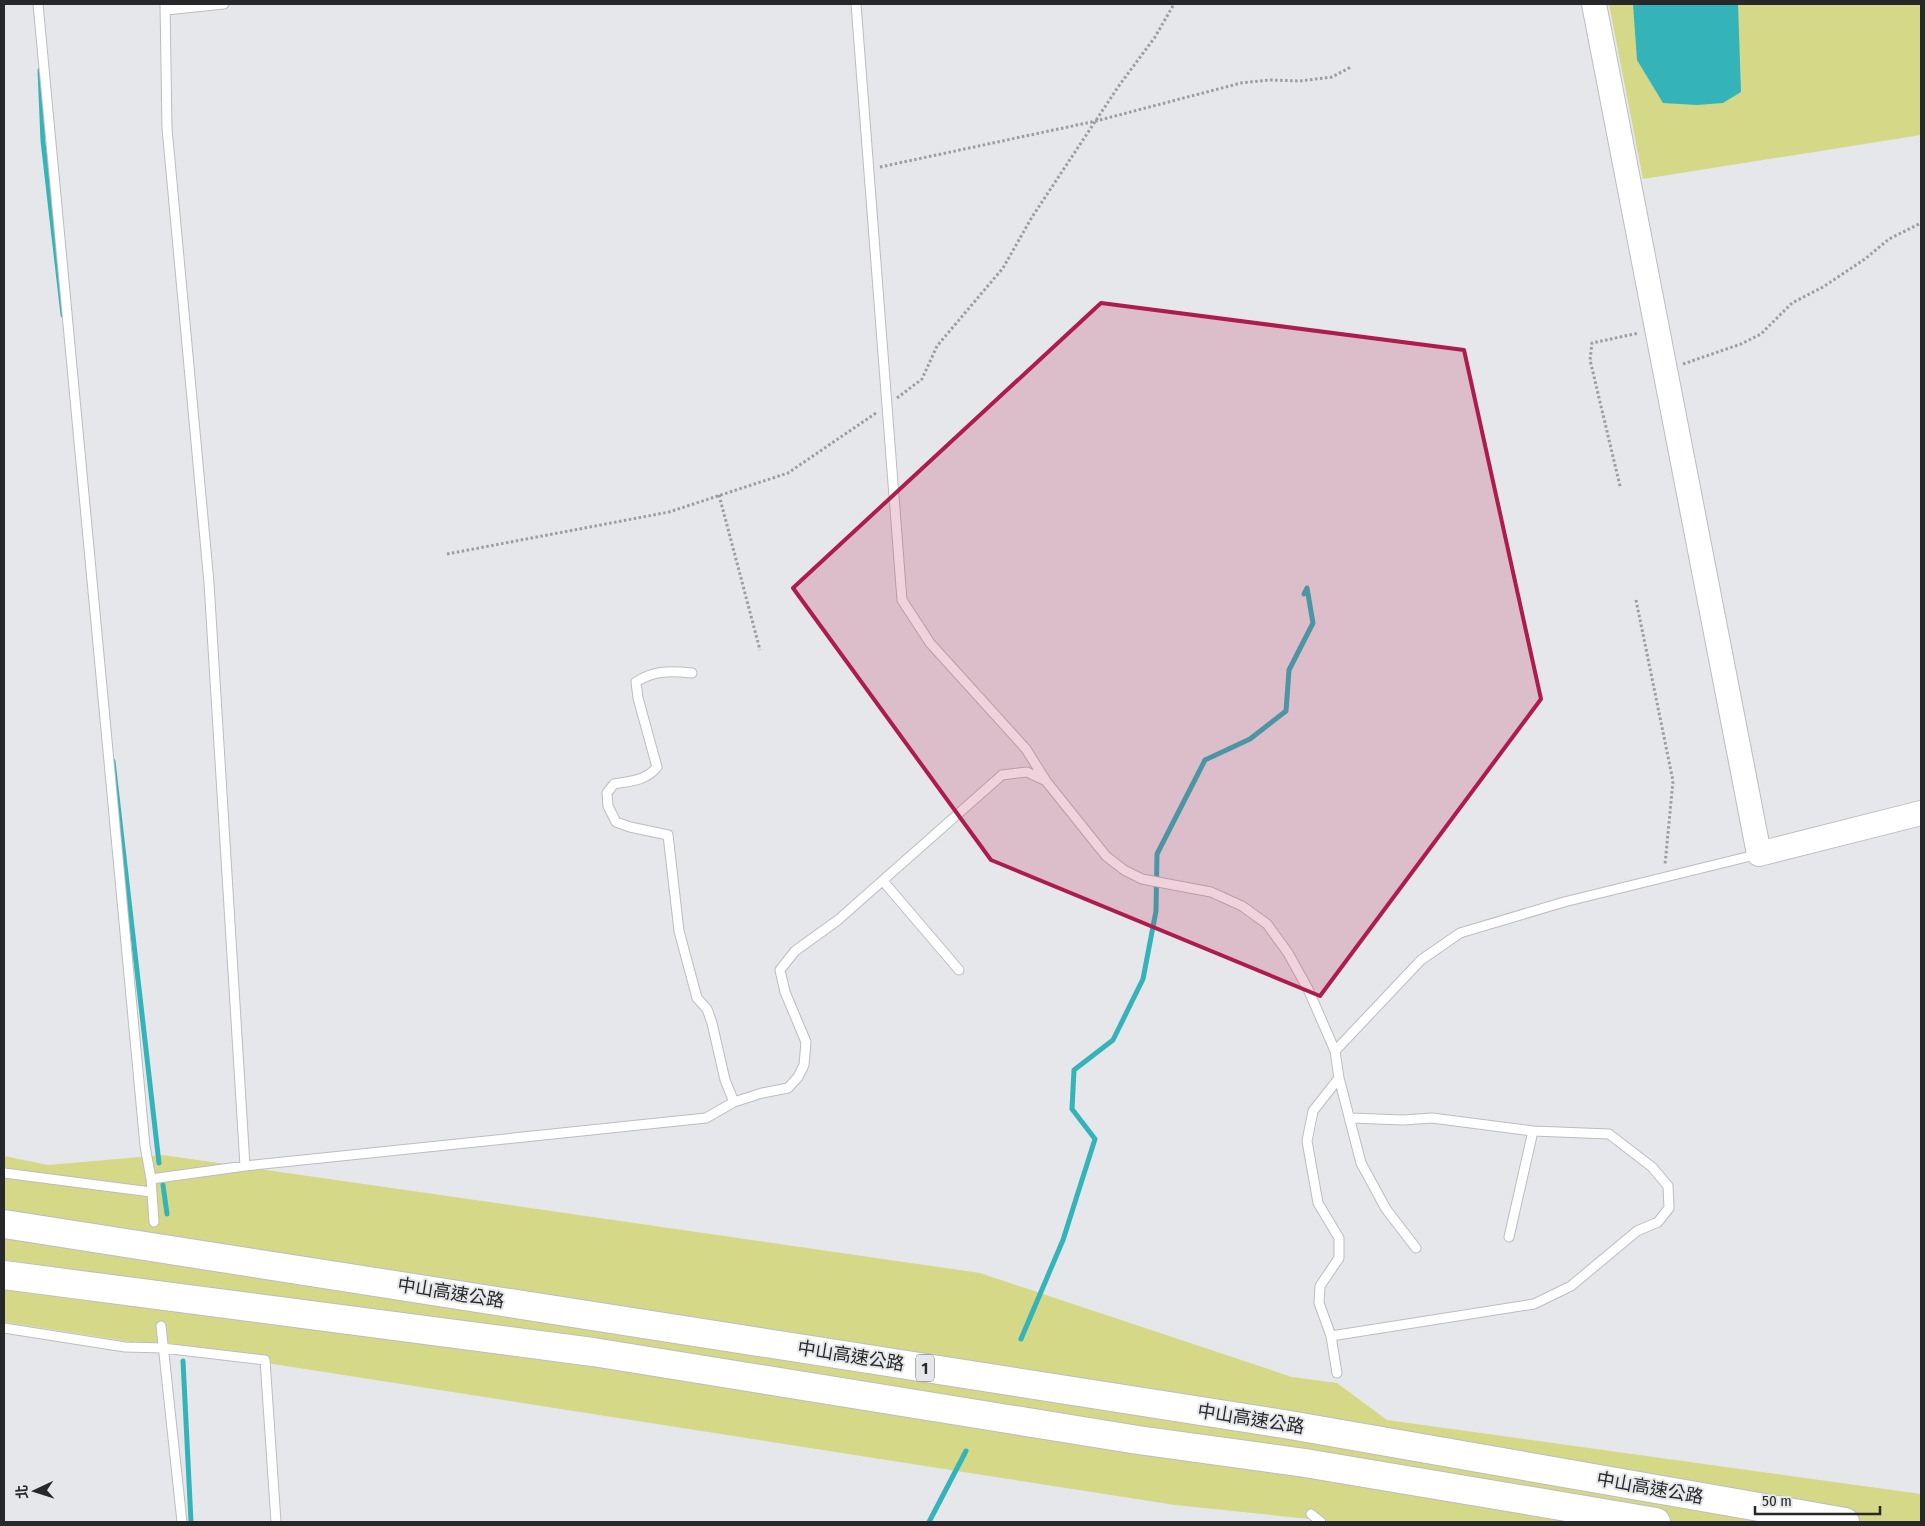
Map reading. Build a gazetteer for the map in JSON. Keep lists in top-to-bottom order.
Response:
{
  "streets": {
    "highway": ["中山高速公路", "1"]
  },
  "scale_bar": "50 m",
  "north": "left"
}
